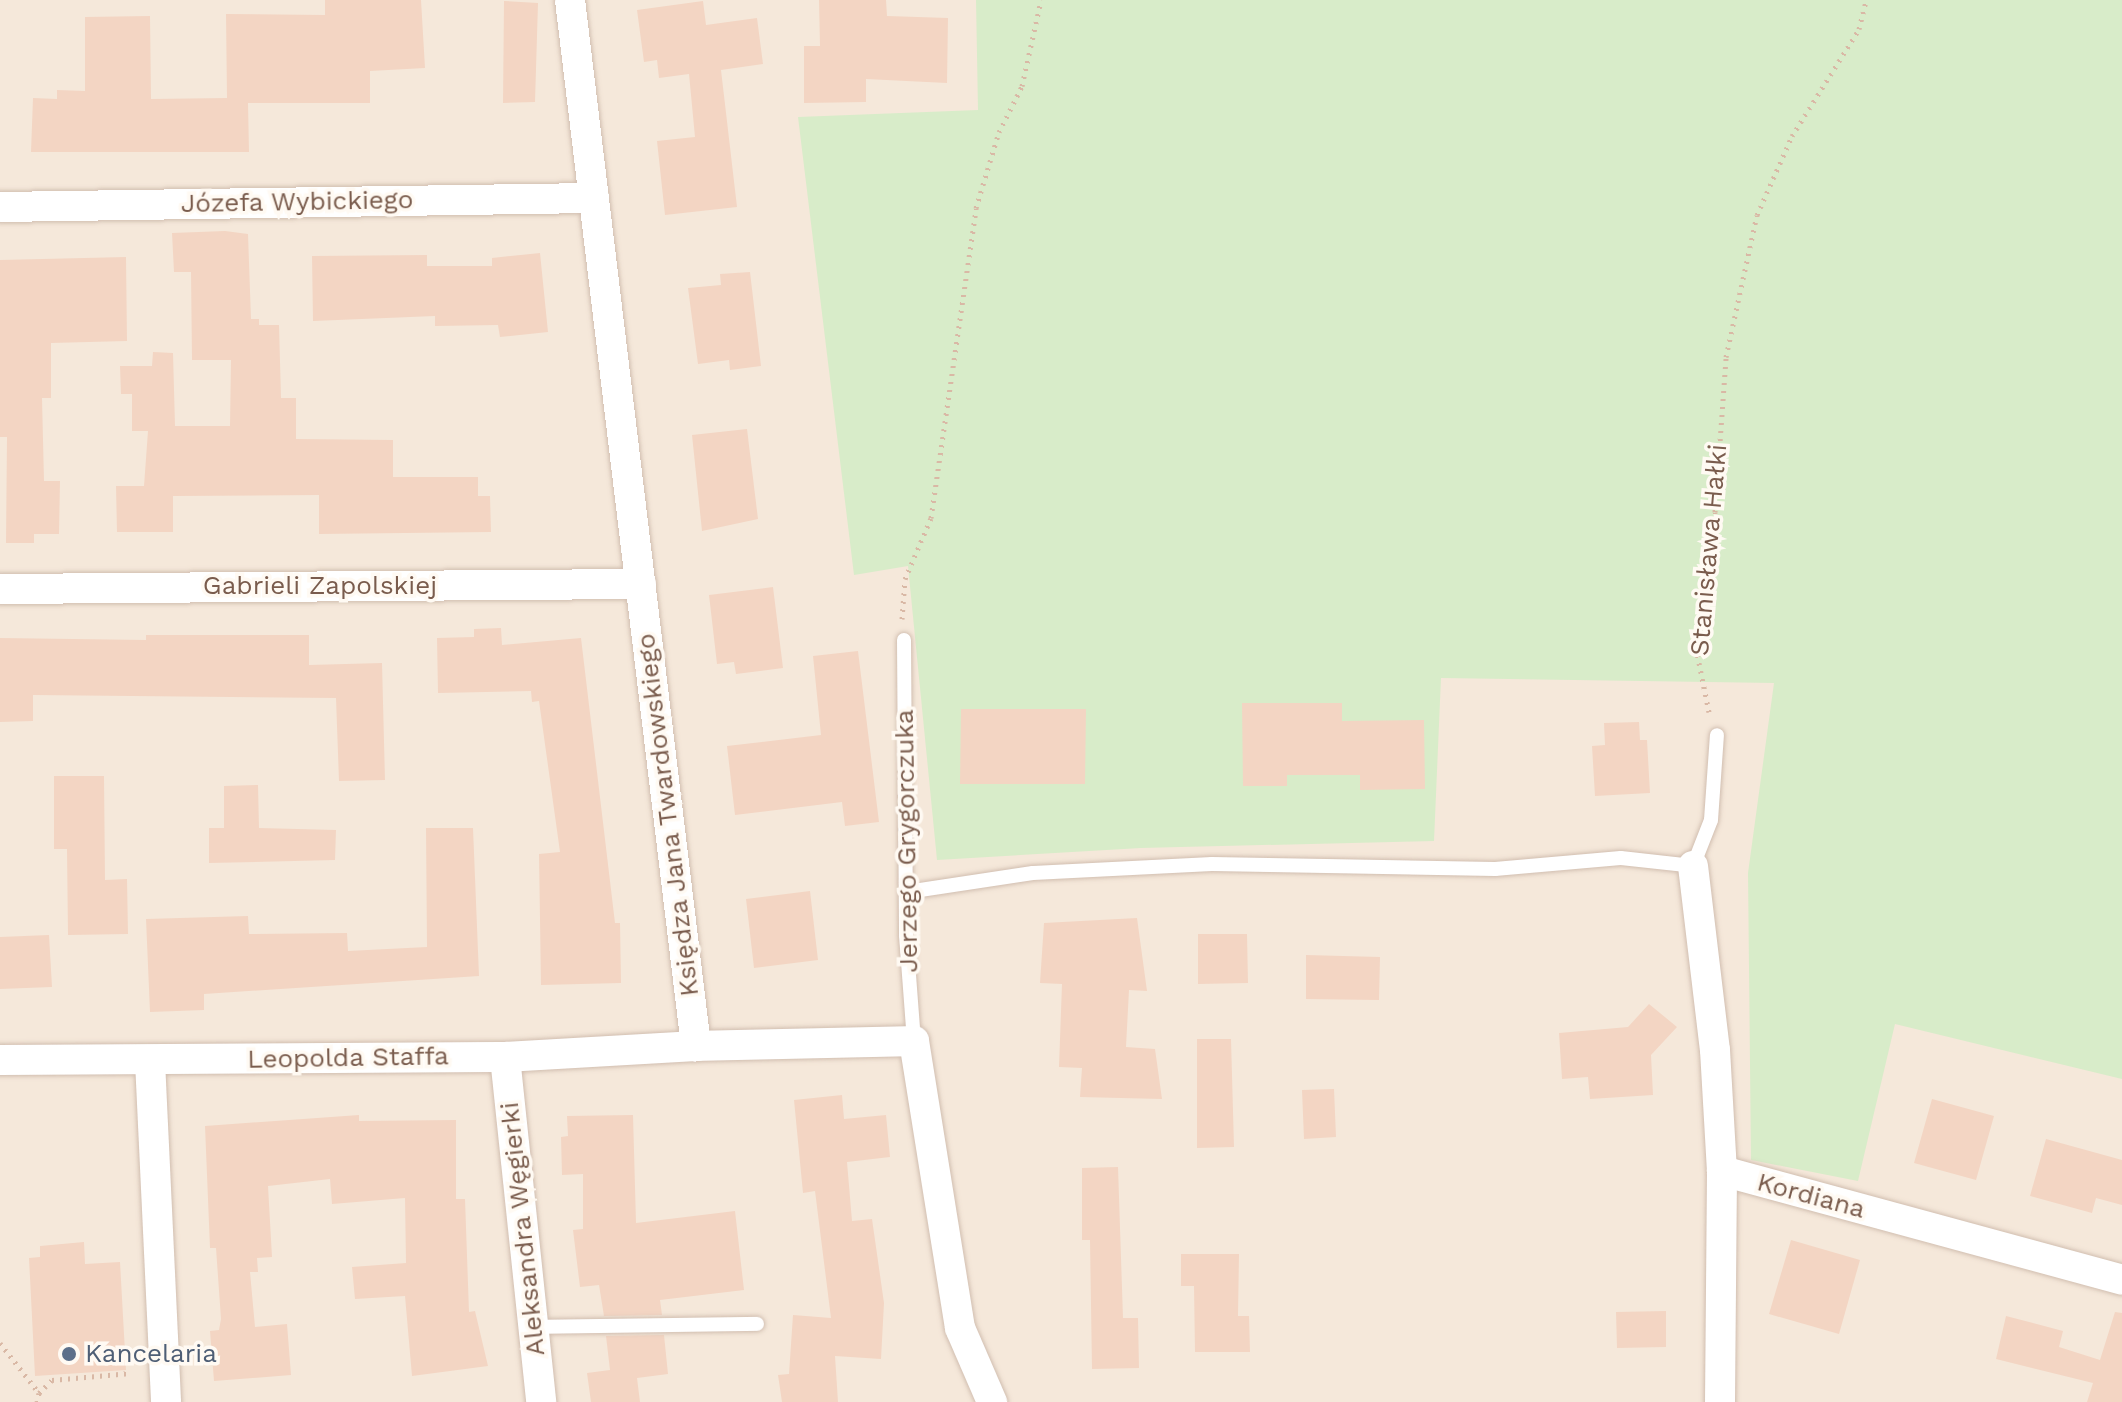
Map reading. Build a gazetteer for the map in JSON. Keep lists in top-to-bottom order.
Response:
{
  "streets": {
    "street": [
      "Józefa Wybickiego",
      "Gabrieli Zapolskiej",
      "Księdza Jana Twardowskiego",
      "Leopolda Staffa",
      "Kordiana",
      "Aleksandra Węgierki"
    ],
    "lane": ["Jerzego Grygorczuka"],
    "path": ["Stanisława Hałki"]
  },
  "crossings": [
    ["Józefa Wybickiego", "Księdza Jana Twardowskiego"],
    ["Gabrieli Zapolskiej", "Księdza Jana Twardowskiego"],
    ["Księdza Jana Twardowskiego", "Leopolda Staffa"],
    ["Leopolda Staffa", "Aleksandra Węgierki"]
  ],
  "places": ["Kancelaria"]
}
